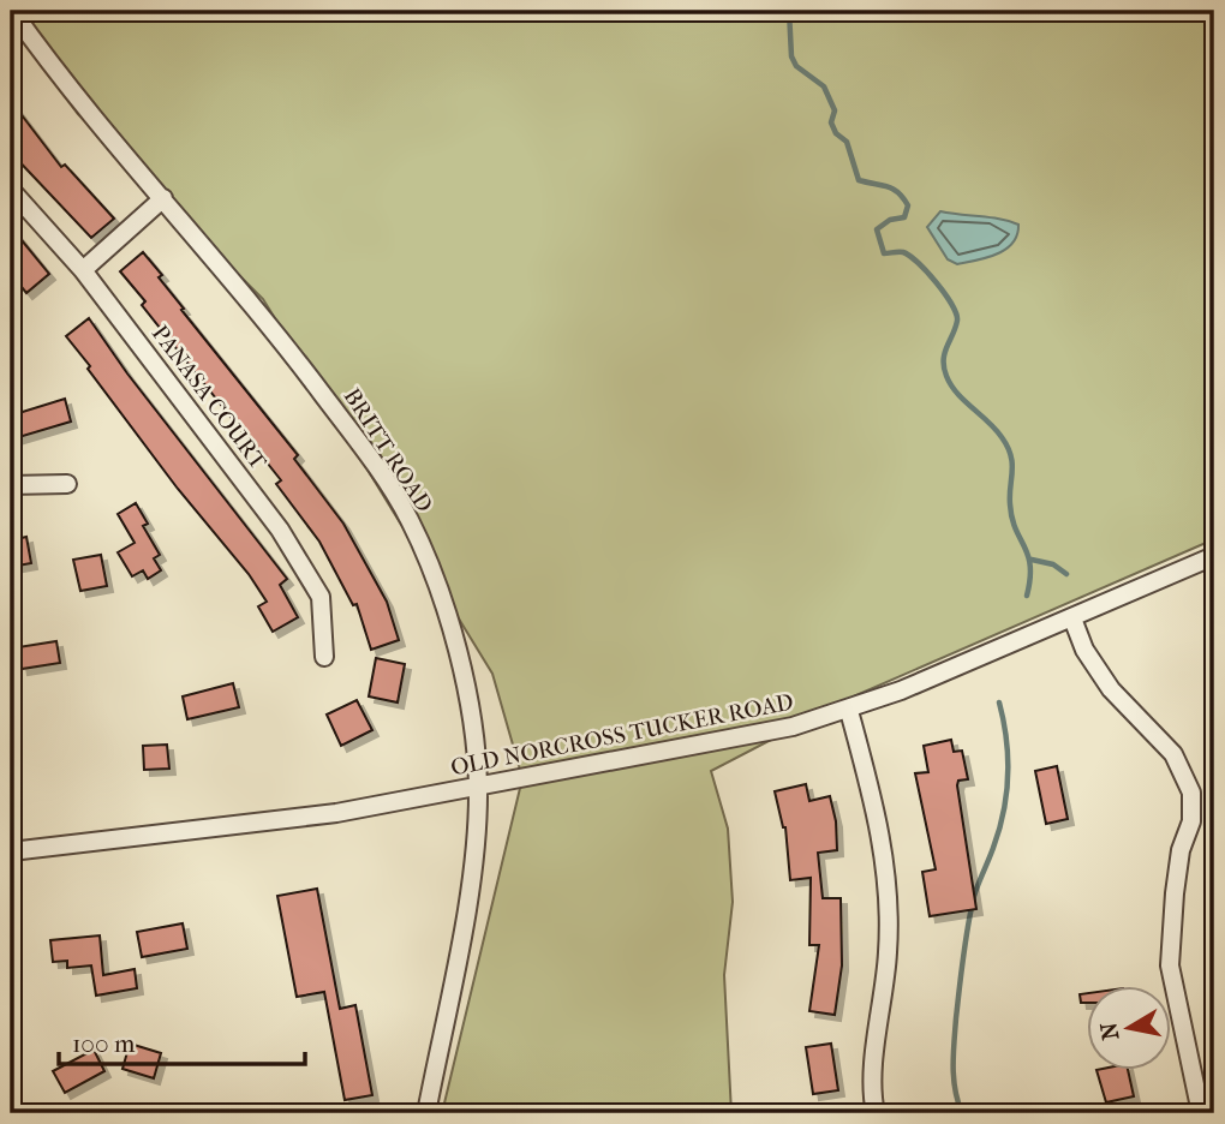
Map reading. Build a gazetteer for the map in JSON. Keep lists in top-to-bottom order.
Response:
{
  "streets": {
    "street": ["PANASA COURT", "BRITT ROAD", "OLD NORCROSS TUCKER ROAD"]
  },
  "crossings": [
    ["BRITT ROAD", "OLD NORCROSS TUCKER ROAD"]
  ],
  "scale_bar": "100 m",
  "north": "left"
}
